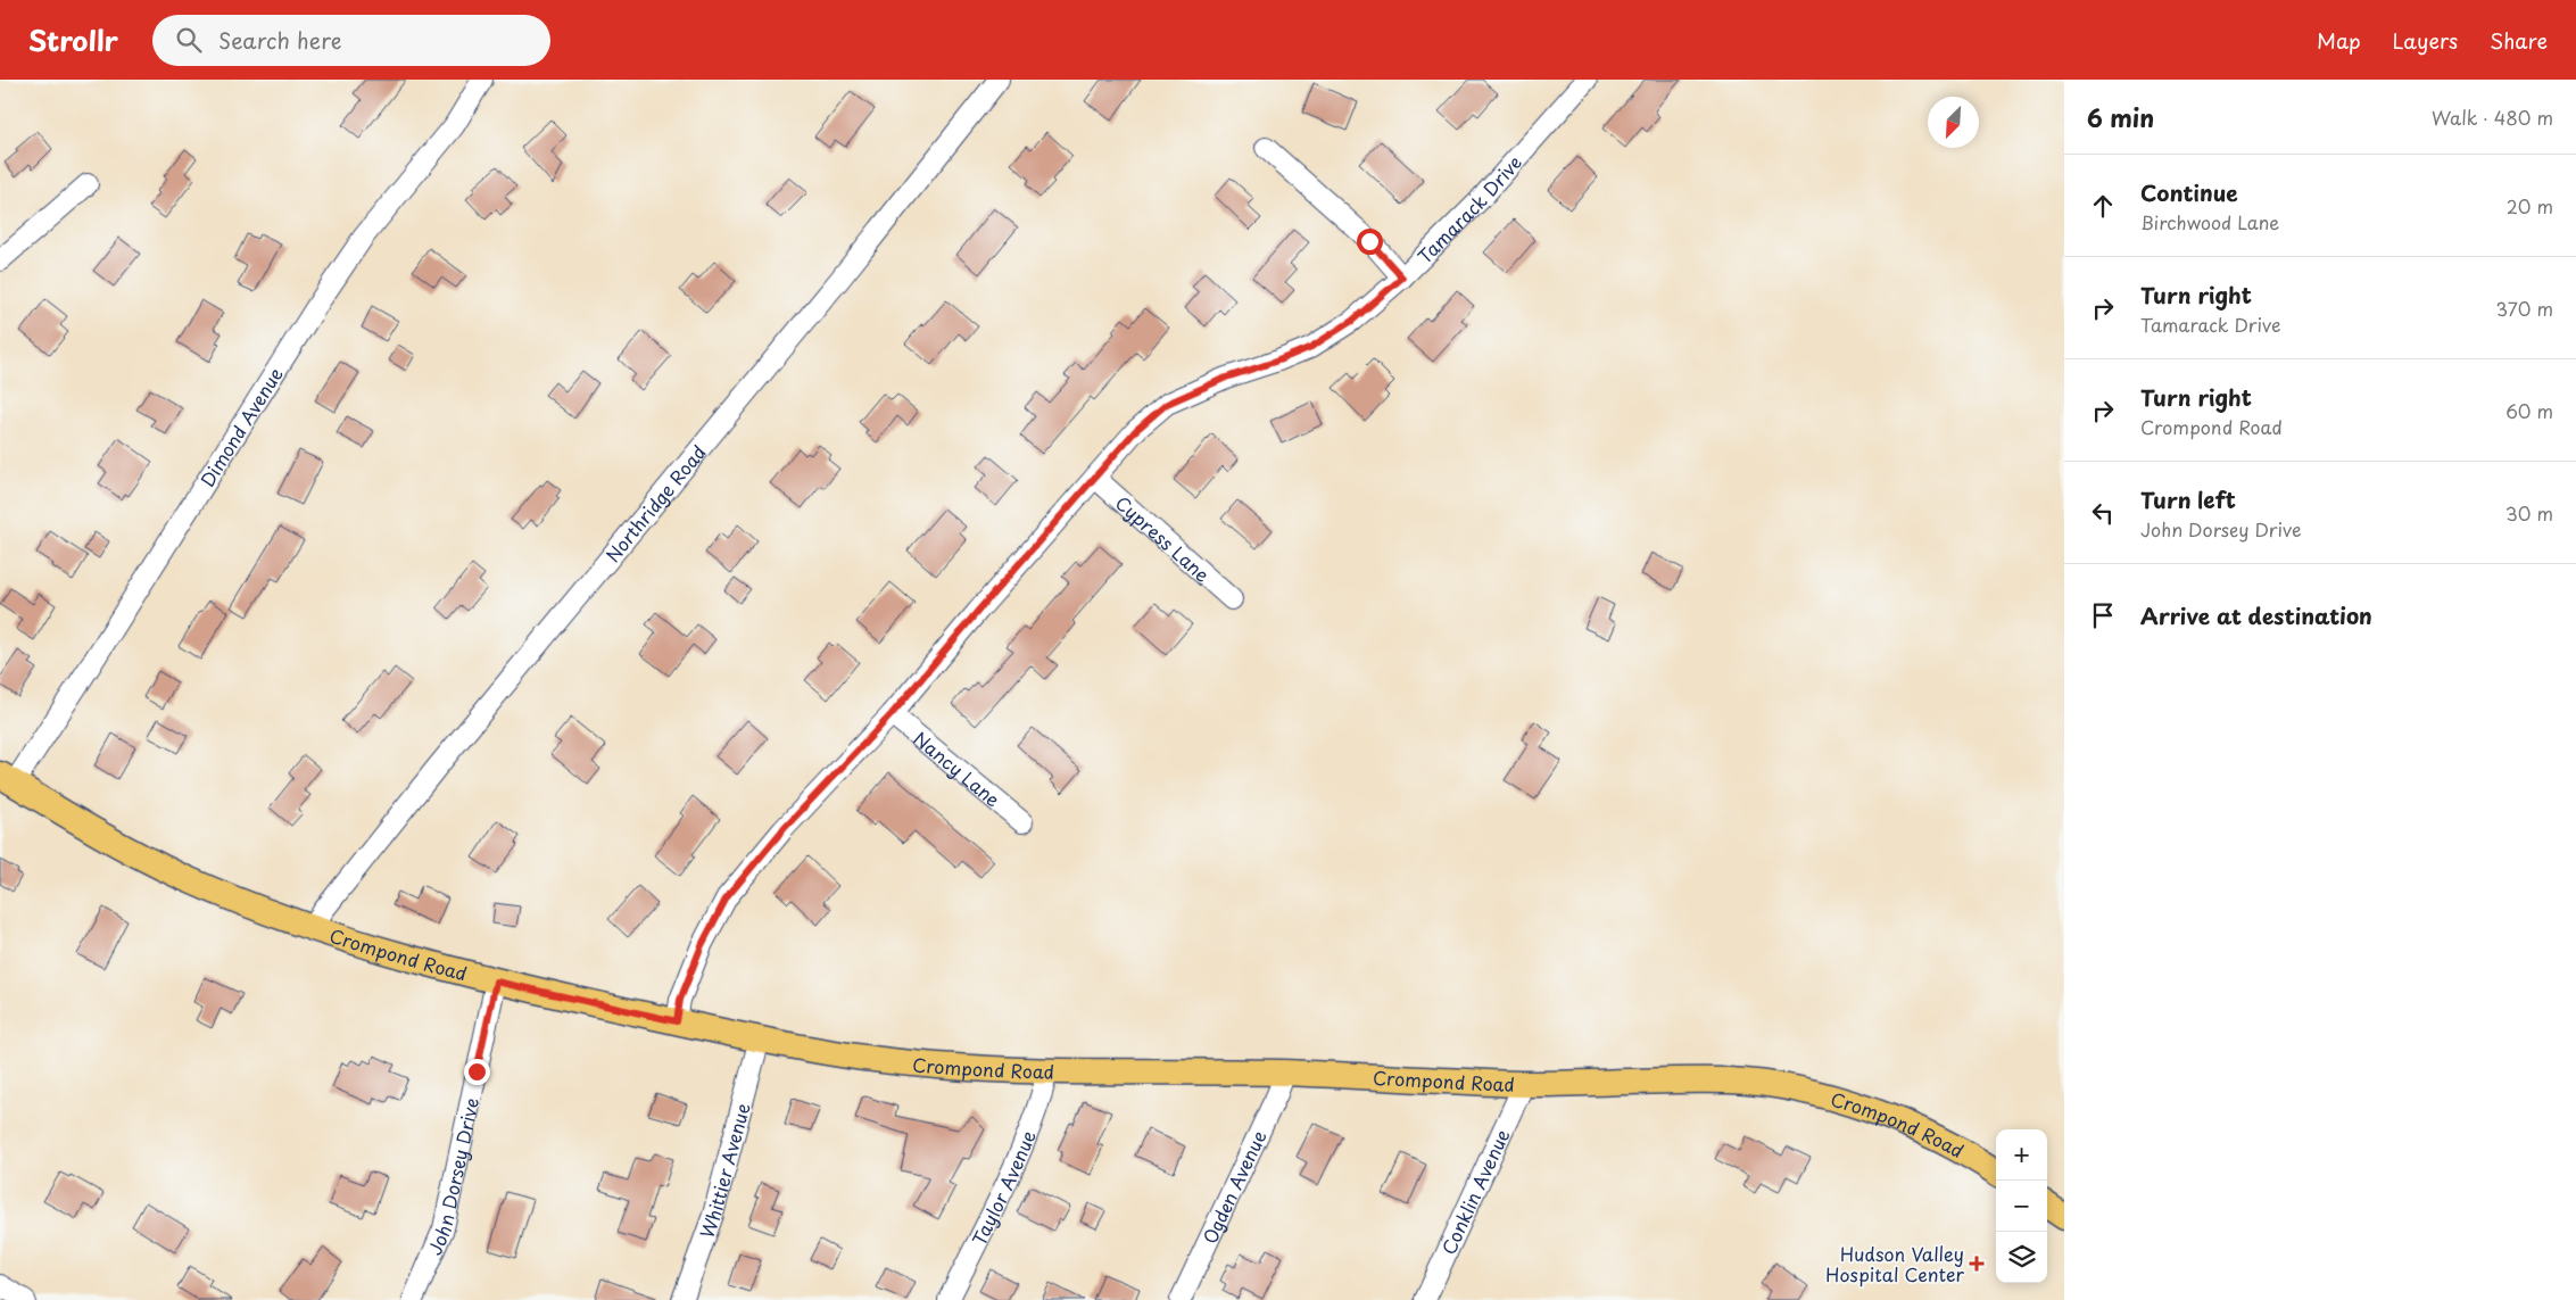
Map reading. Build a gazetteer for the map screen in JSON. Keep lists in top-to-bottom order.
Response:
{
  "streets": {
    "main road": ["Crompond Road"],
    "street": [
      "Tamarack Drive",
      "Dimond Avenue",
      "Northridge Road",
      "Cypress Lane",
      "Nancy Lane",
      "Whittier Avenue",
      "John Dorsey Drive",
      "Taylor Avenue",
      "Ogden Avenue",
      "Conklin Avenue"
    ]
  },
  "crossings": [
    ["Tamarack Drive", "Cypress Lane"],
    ["Tamarack Drive", "Nancy Lane"],
    ["Tamarack Drive", "Crompond Road"],
    ["Dimond Avenue", "Crompond Road"],
    ["Northridge Road", "Crompond Road"],
    ["Crompond Road", "Whittier Avenue"],
    ["Crompond Road", "John Dorsey Drive"],
    ["Crompond Road", "Taylor Avenue"],
    ["Crompond Road", "Ogden Avenue"],
    ["Crompond Road", "Conklin Avenue"]
  ],
  "places": {
    "health": ["Hudson Valley Hospital Center"]
  },
  "north": "bottom left",
  "page": {
    "header": "Strollr",
    "search": "Search here",
    "nav": ["Map", "Layers", "Share"],
    "heading": ["6 min", "Walk · 480 m"],
    "list": [
      ["Continue", "Birchwood Lane", "20 m"],
      ["Turn right", "Tamarack Drive", "370 m"],
      ["Turn right", "Crompond Road", "60 m"],
      ["Turn left", "John Dorsey Drive", "30 m"],
      "Arrive at destination"
    ],
    "map_buttons": ["+", "−"]
  }
}
